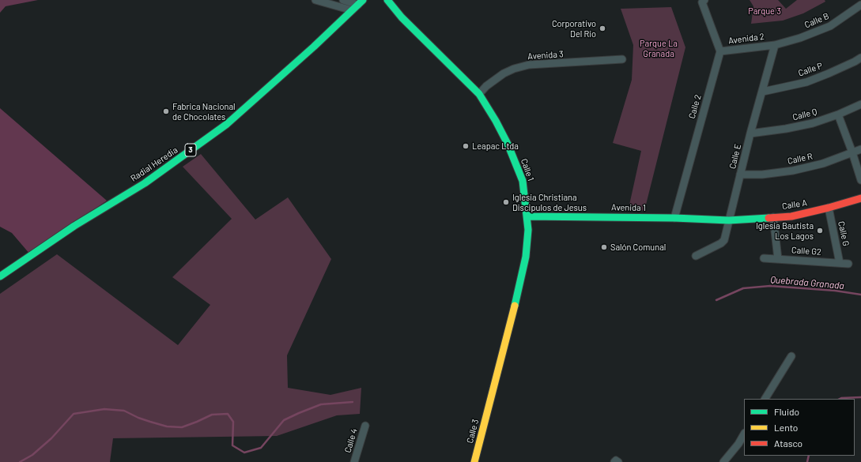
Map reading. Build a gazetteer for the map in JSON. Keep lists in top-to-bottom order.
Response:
{
  "streets": {
    "street": [
      "Calle B",
      "Avenida 2",
      "Avenida 3",
      "Calle P",
      "Calle 2",
      "Calle Q",
      "3",
      "Calle E",
      "Calle R",
      "Radial Heredia",
      "Calle 1",
      "Calle A",
      "Avenida 1",
      "Calle G",
      "Calle G2",
      "Calle 3",
      "Calle 4"
    ]
  },
  "crossings": [
    ["Calle B", "Avenida 2"],
    ["Calle B", "Calle E"],
    ["Avenida 2", "Calle 2"],
    ["Avenida 2", "Calle E"],
    ["Avenida 3", "Calle 1"],
    ["Calle P", "Calle E"],
    ["Calle 2", "Avenida 1"],
    ["Calle Q", "Calle E"],
    ["Calle E", "Calle R"],
    ["Calle E", "Calle A"],
    ["Calle E", "Avenida 1"],
    ["Calle 1", "Avenida 1"],
    ["Calle 1", "Calle 3"],
    ["Calle A", "Avenida 1"],
    ["Calle A", "Calle G"],
    ["Calle G", "Calle G2"]
  ],
  "water": ["Quebrada Granada"],
  "parks": ["Parque 3", "Parque La Granada"],
  "places": [
    "Corporativo Del Rio",
    "Fabrica Nacional de Chocolates",
    "Leapac Ltda",
    "Iglesia Christiana Discipulos de Jesus",
    "Iglesia Bautista Los Lagos",
    "Salón Comunal"
  ],
  "legend": ["Fluido", "Lento", "Atasco"]
}
